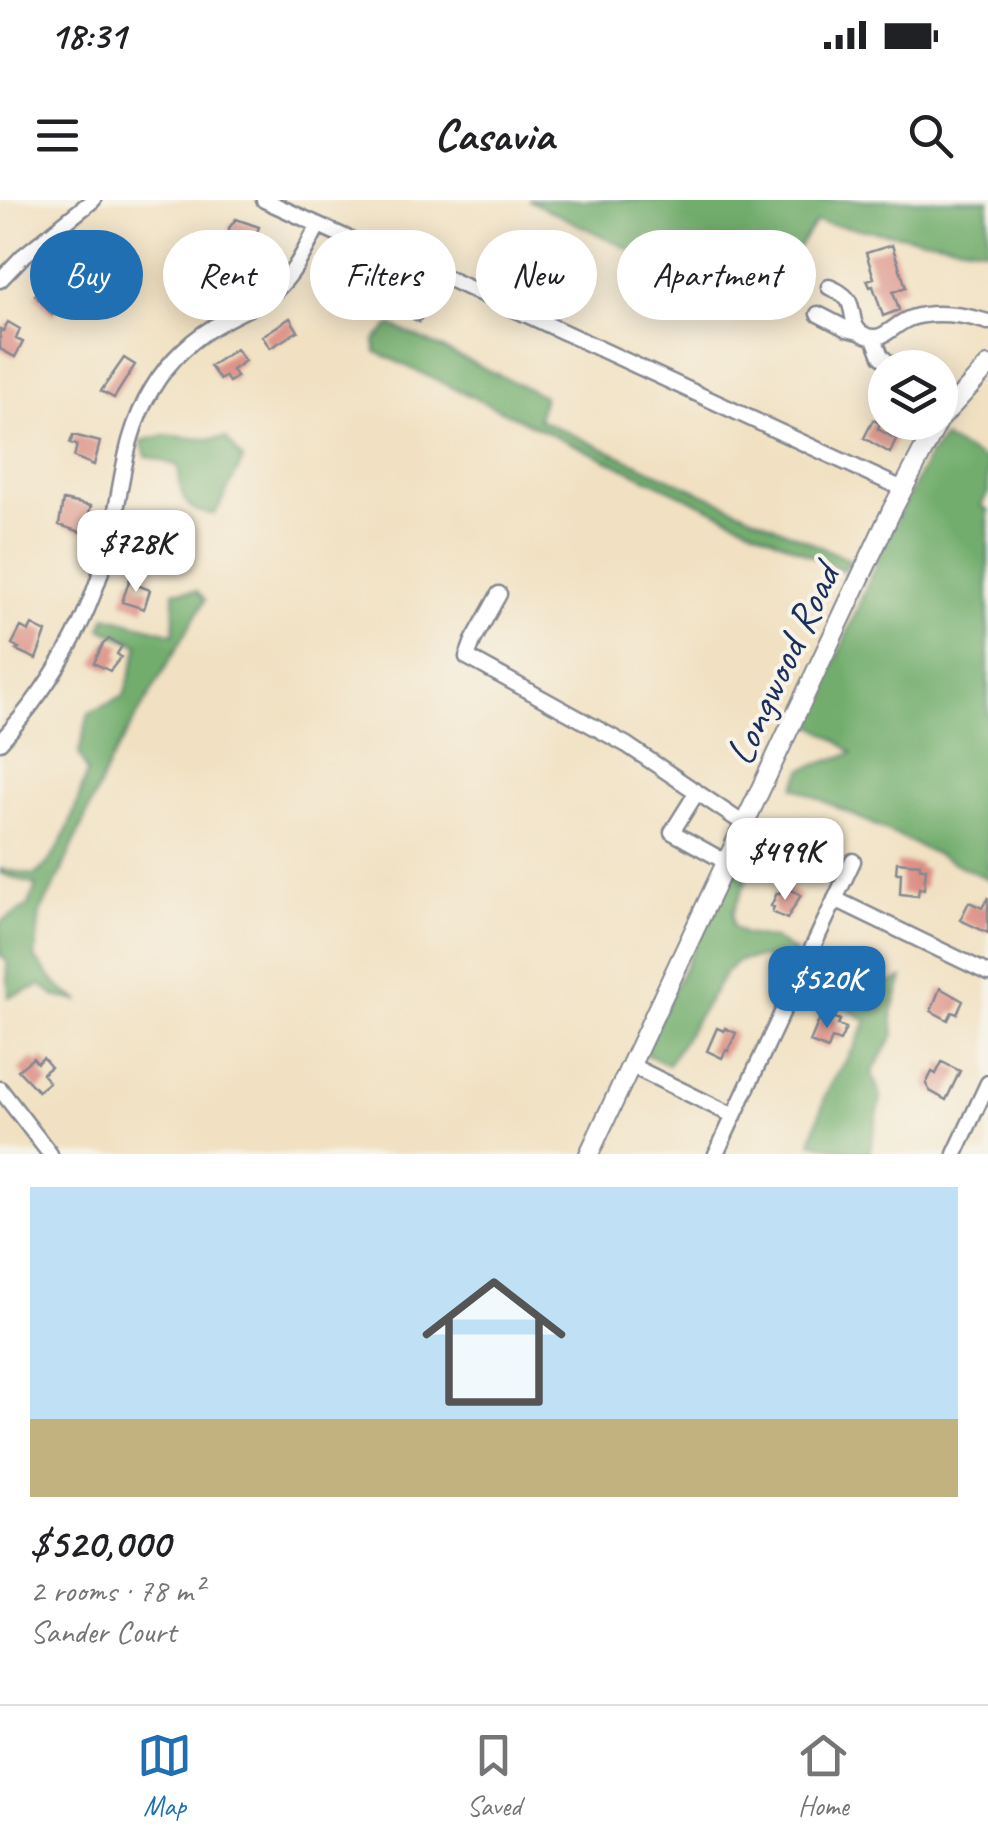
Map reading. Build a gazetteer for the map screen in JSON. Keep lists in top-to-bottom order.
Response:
{
  "streets": {
    "main road": ["Longwood Road"]
  },
  "page": {
    "status": "18:31",
    "header": "Casavia",
    "chip": [
      "Buy",
      "Rent",
      "Filters",
      "New",
      "Apartment"
    ],
    "price": ["$728K", "$499K", "$520K"],
    "list": [
      {
        "name": "$520,000",
        "note": "2 rooms · 78 m² · Sander Court"
      }
    ],
    "tabs": ["Map", "Saved", "Home"]
  }
}
